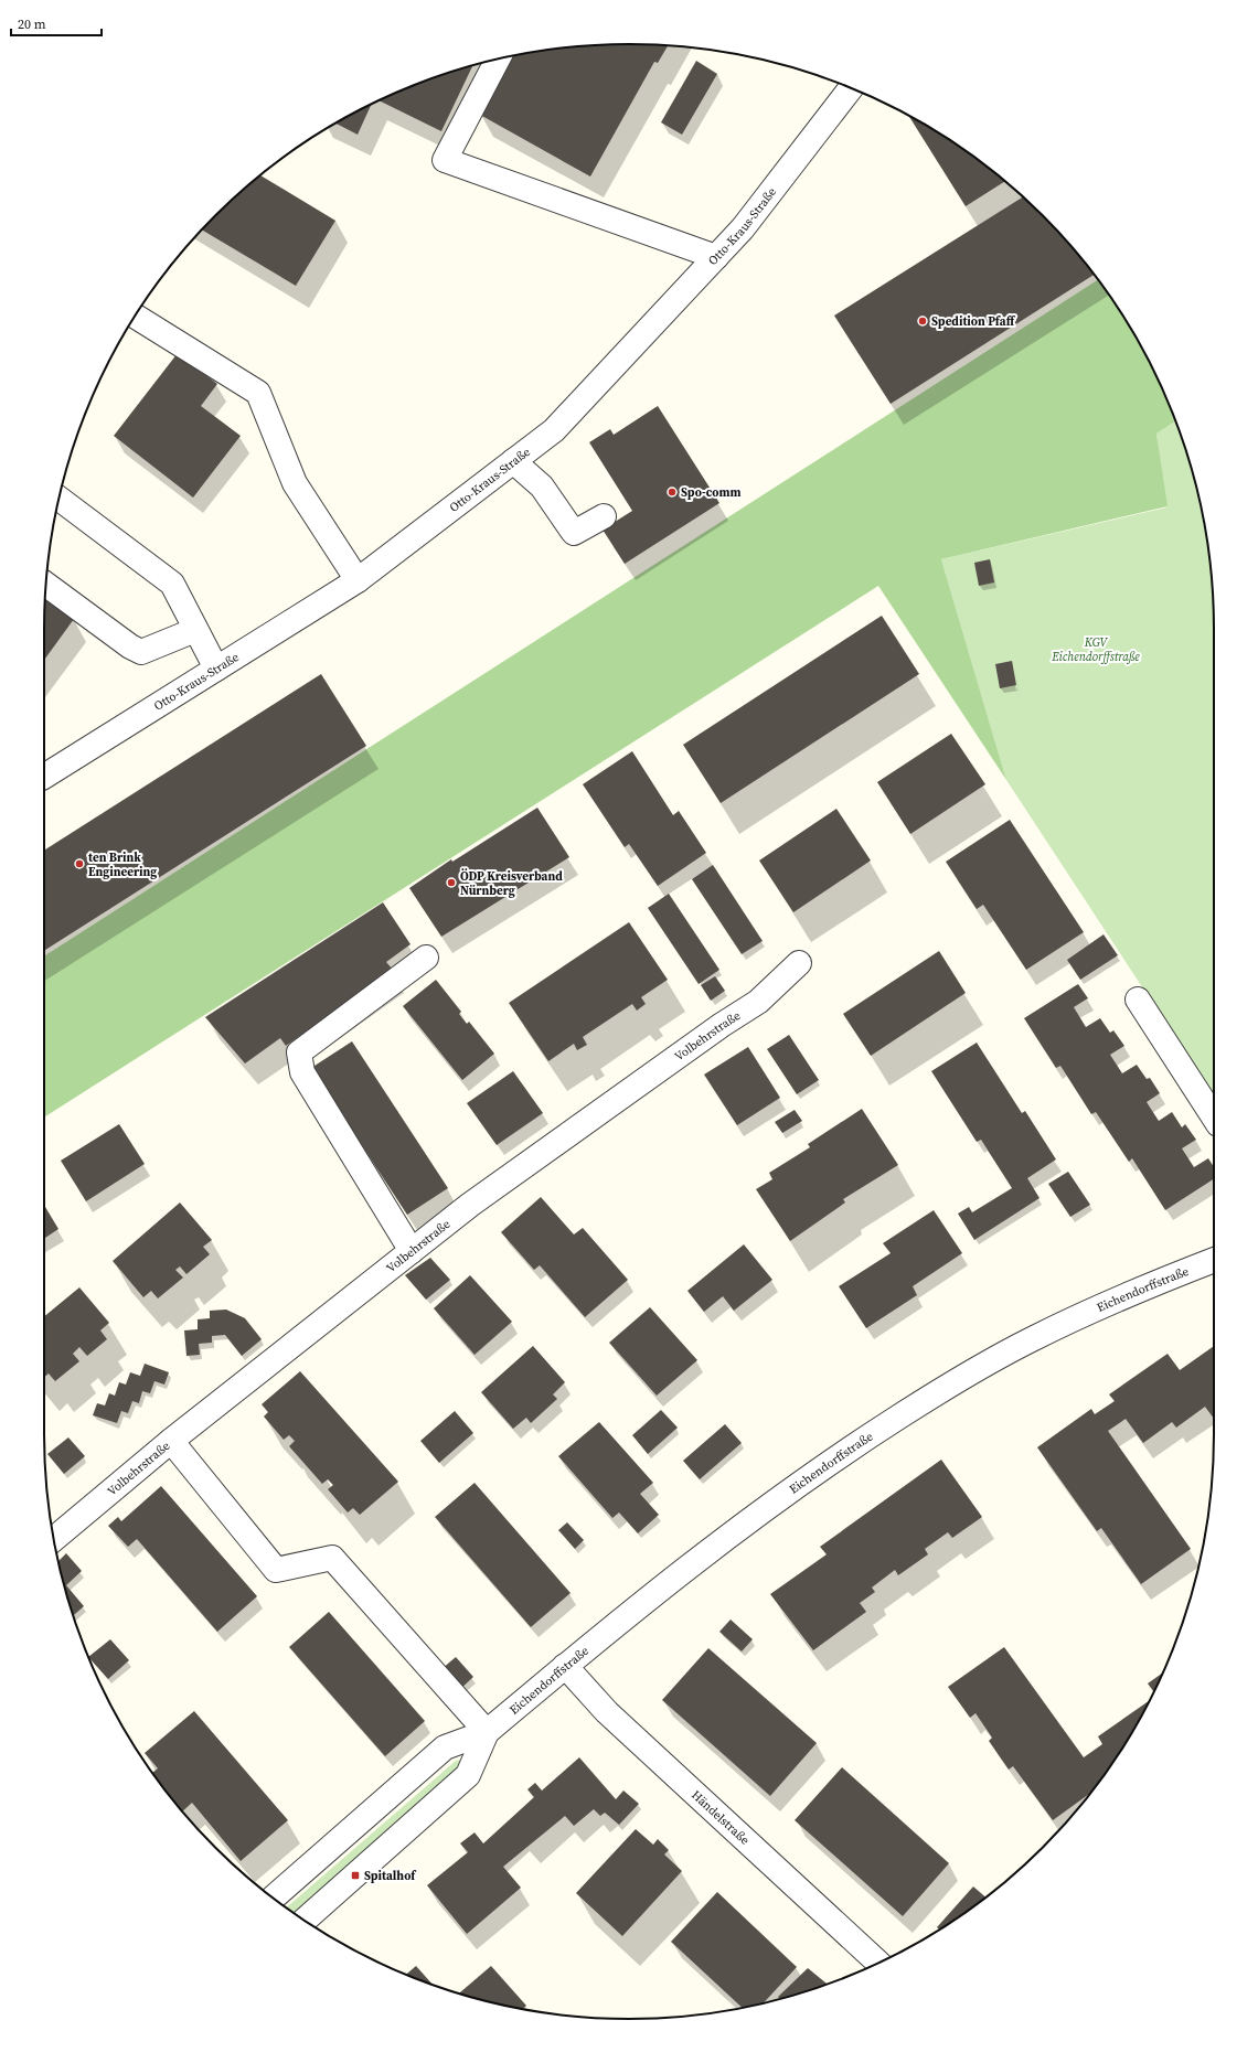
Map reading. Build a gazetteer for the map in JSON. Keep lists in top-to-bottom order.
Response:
{
  "streets": {
    "street": [
      "Otto-Kraus-Straße",
      "Volbehrstraße",
      "Eichendorffstraße",
      "Händelstraße"
    ]
  },
  "crossings": [
    ["Eichendorffstraße", "Händelstraße"]
  ],
  "parks": ["KGV Eichendorffstraße"],
  "places": {
    "other": [
      "Spedition Pfaff",
      "Spo-comm",
      "ten Brink Engineering",
      "ÖDP Kreisverband Nürnberg"
    ],
    "transit": ["Spitalhof"]
  },
  "scale_bar": "20 m"
}
